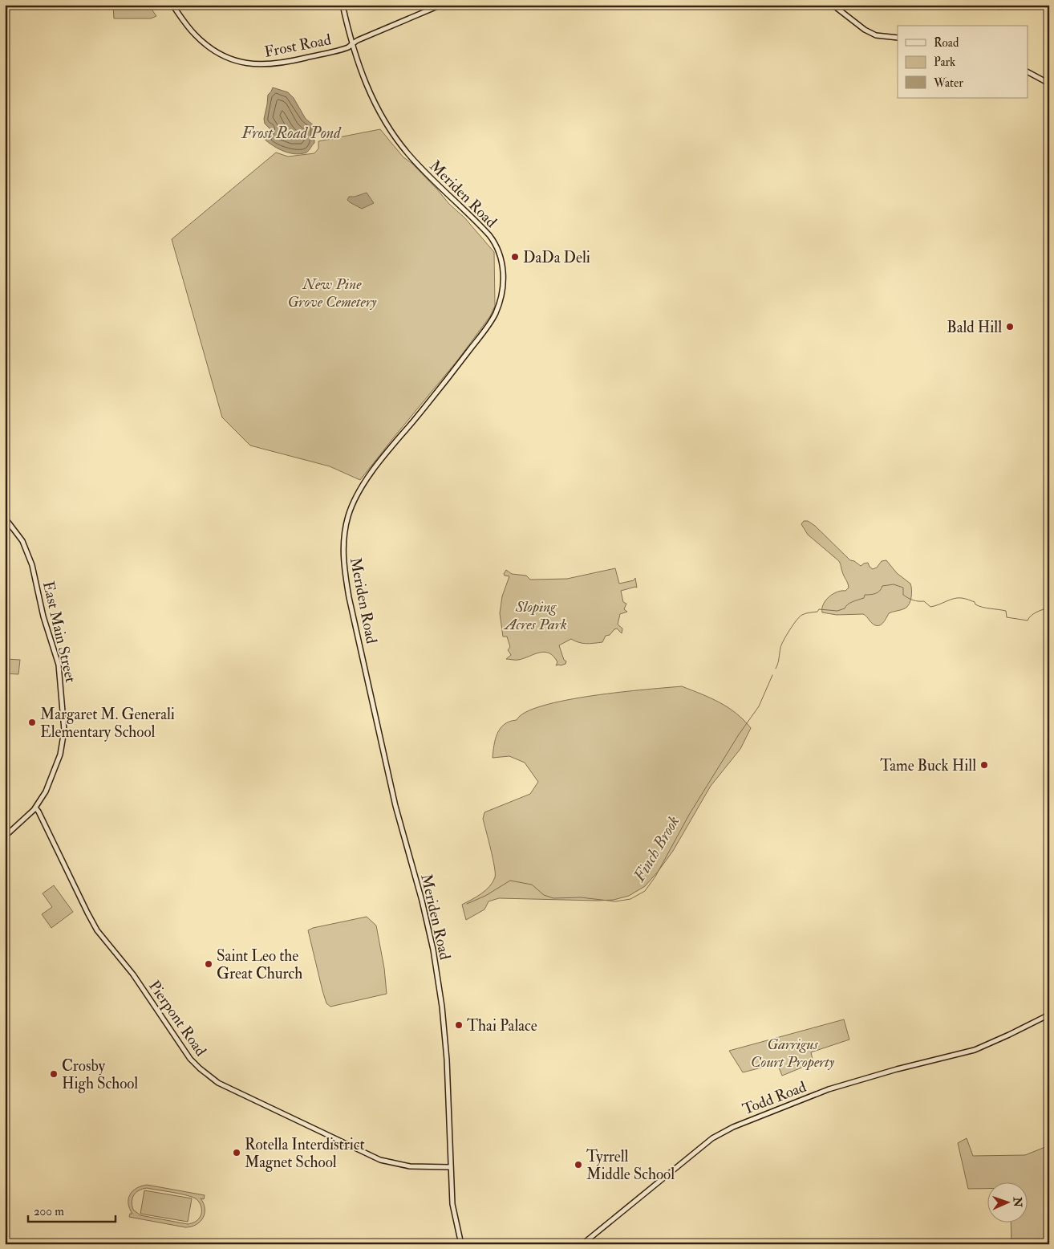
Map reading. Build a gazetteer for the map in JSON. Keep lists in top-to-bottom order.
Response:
{
  "streets": {
    "main road": [
      "Frost Road",
      "Meriden Road",
      "East Main Street",
      "Pierpont Road",
      "Todd Road"
    ]
  },
  "crossings": [
    ["Frost Road", "Meriden Road"],
    ["Meriden Road", "Pierpont Road"],
    ["East Main Street", "Pierpont Road"]
  ],
  "water": ["Frost Road Pond", "Finch Brook"],
  "parks": ["New Pine Grove Cemetery", "Sloping Acres Park", "Garrigus Court Property"],
  "places": [
    "DaDa Deli",
    "Bald Hill",
    "Margaret M. Generali Elementary School",
    "Tame Buck Hill",
    "Saint Leo the Great Church",
    "Thai Palace",
    "Crosby High School",
    "Rotella Interdistrict Magnet School",
    "Tyrrell Middle School"
  ],
  "legend": ["Road", "Park", "Water"],
  "scale_bar": "200 m",
  "north": "right"
}
